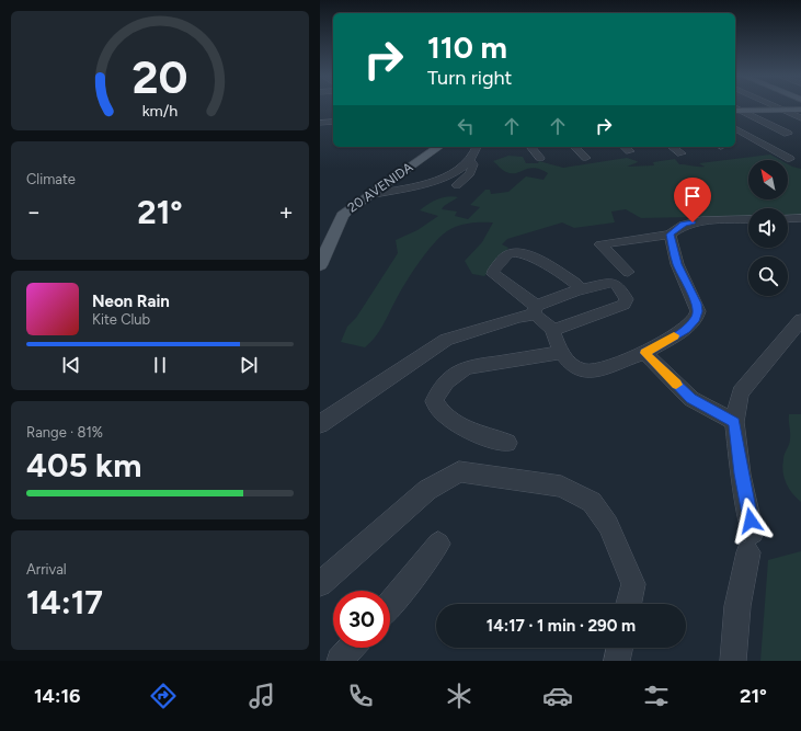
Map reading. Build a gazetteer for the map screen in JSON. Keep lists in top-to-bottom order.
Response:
{
  "streets": {
    "main road": ["20 AVENIDA"]
  },
  "north": "top left",
  "page": {
    "turn": ["110 m", "Turn right"],
    "tile": [
      "Climate",
      ["Range · 81%", "405 km"],
      ["Arrival", "14:17"]
    ],
    "heat": ["−", "21°", "+"],
    "song": ["Neon Rain", "Kite Club"],
    "limit": "30",
    "trip": "14:17 · 1 min · 290 m",
    "tabs": ["14:16", "21°"],
    "gauge": ["20", "km/h"]
  }
}
